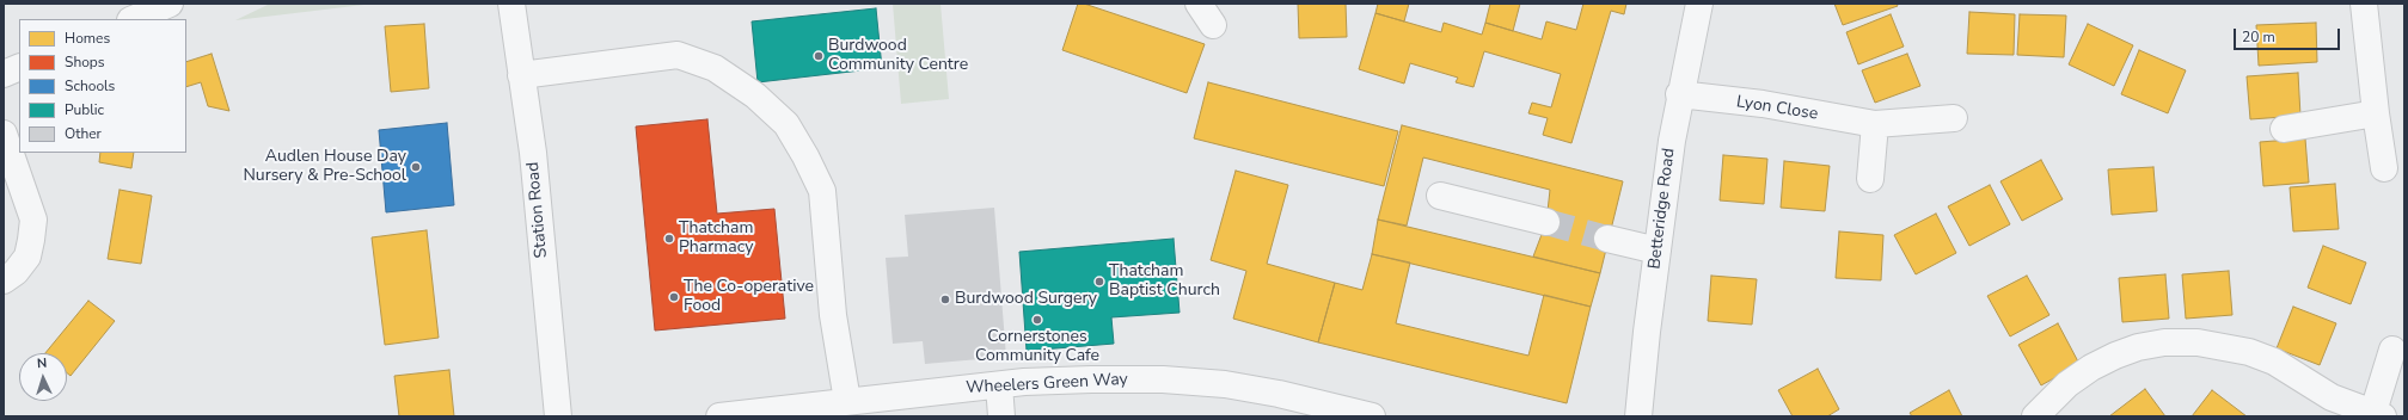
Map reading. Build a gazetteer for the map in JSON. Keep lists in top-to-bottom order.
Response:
{
  "streets": {
    "street": [
      "Lyon Close",
      "Betteridge Road",
      "Station Road",
      "Wheelers Green Way"
    ]
  },
  "crossings": [
    ["Lyon Close", "Betteridge Road"]
  ],
  "places": [
    "Burdwood Community Centre",
    "Audlen House Day Nursery & Pre-School",
    "Thatcham Pharmacy",
    "Thatcham Baptist Church",
    "The Co-operative Food",
    "Burdwood Surgery",
    "Cornerstones Community Cafe"
  ],
  "legend": [
    "Homes",
    "Shops",
    "Schools",
    "Public",
    "Other"
  ],
  "scale_bar": "20 m",
  "north": "top"
}
